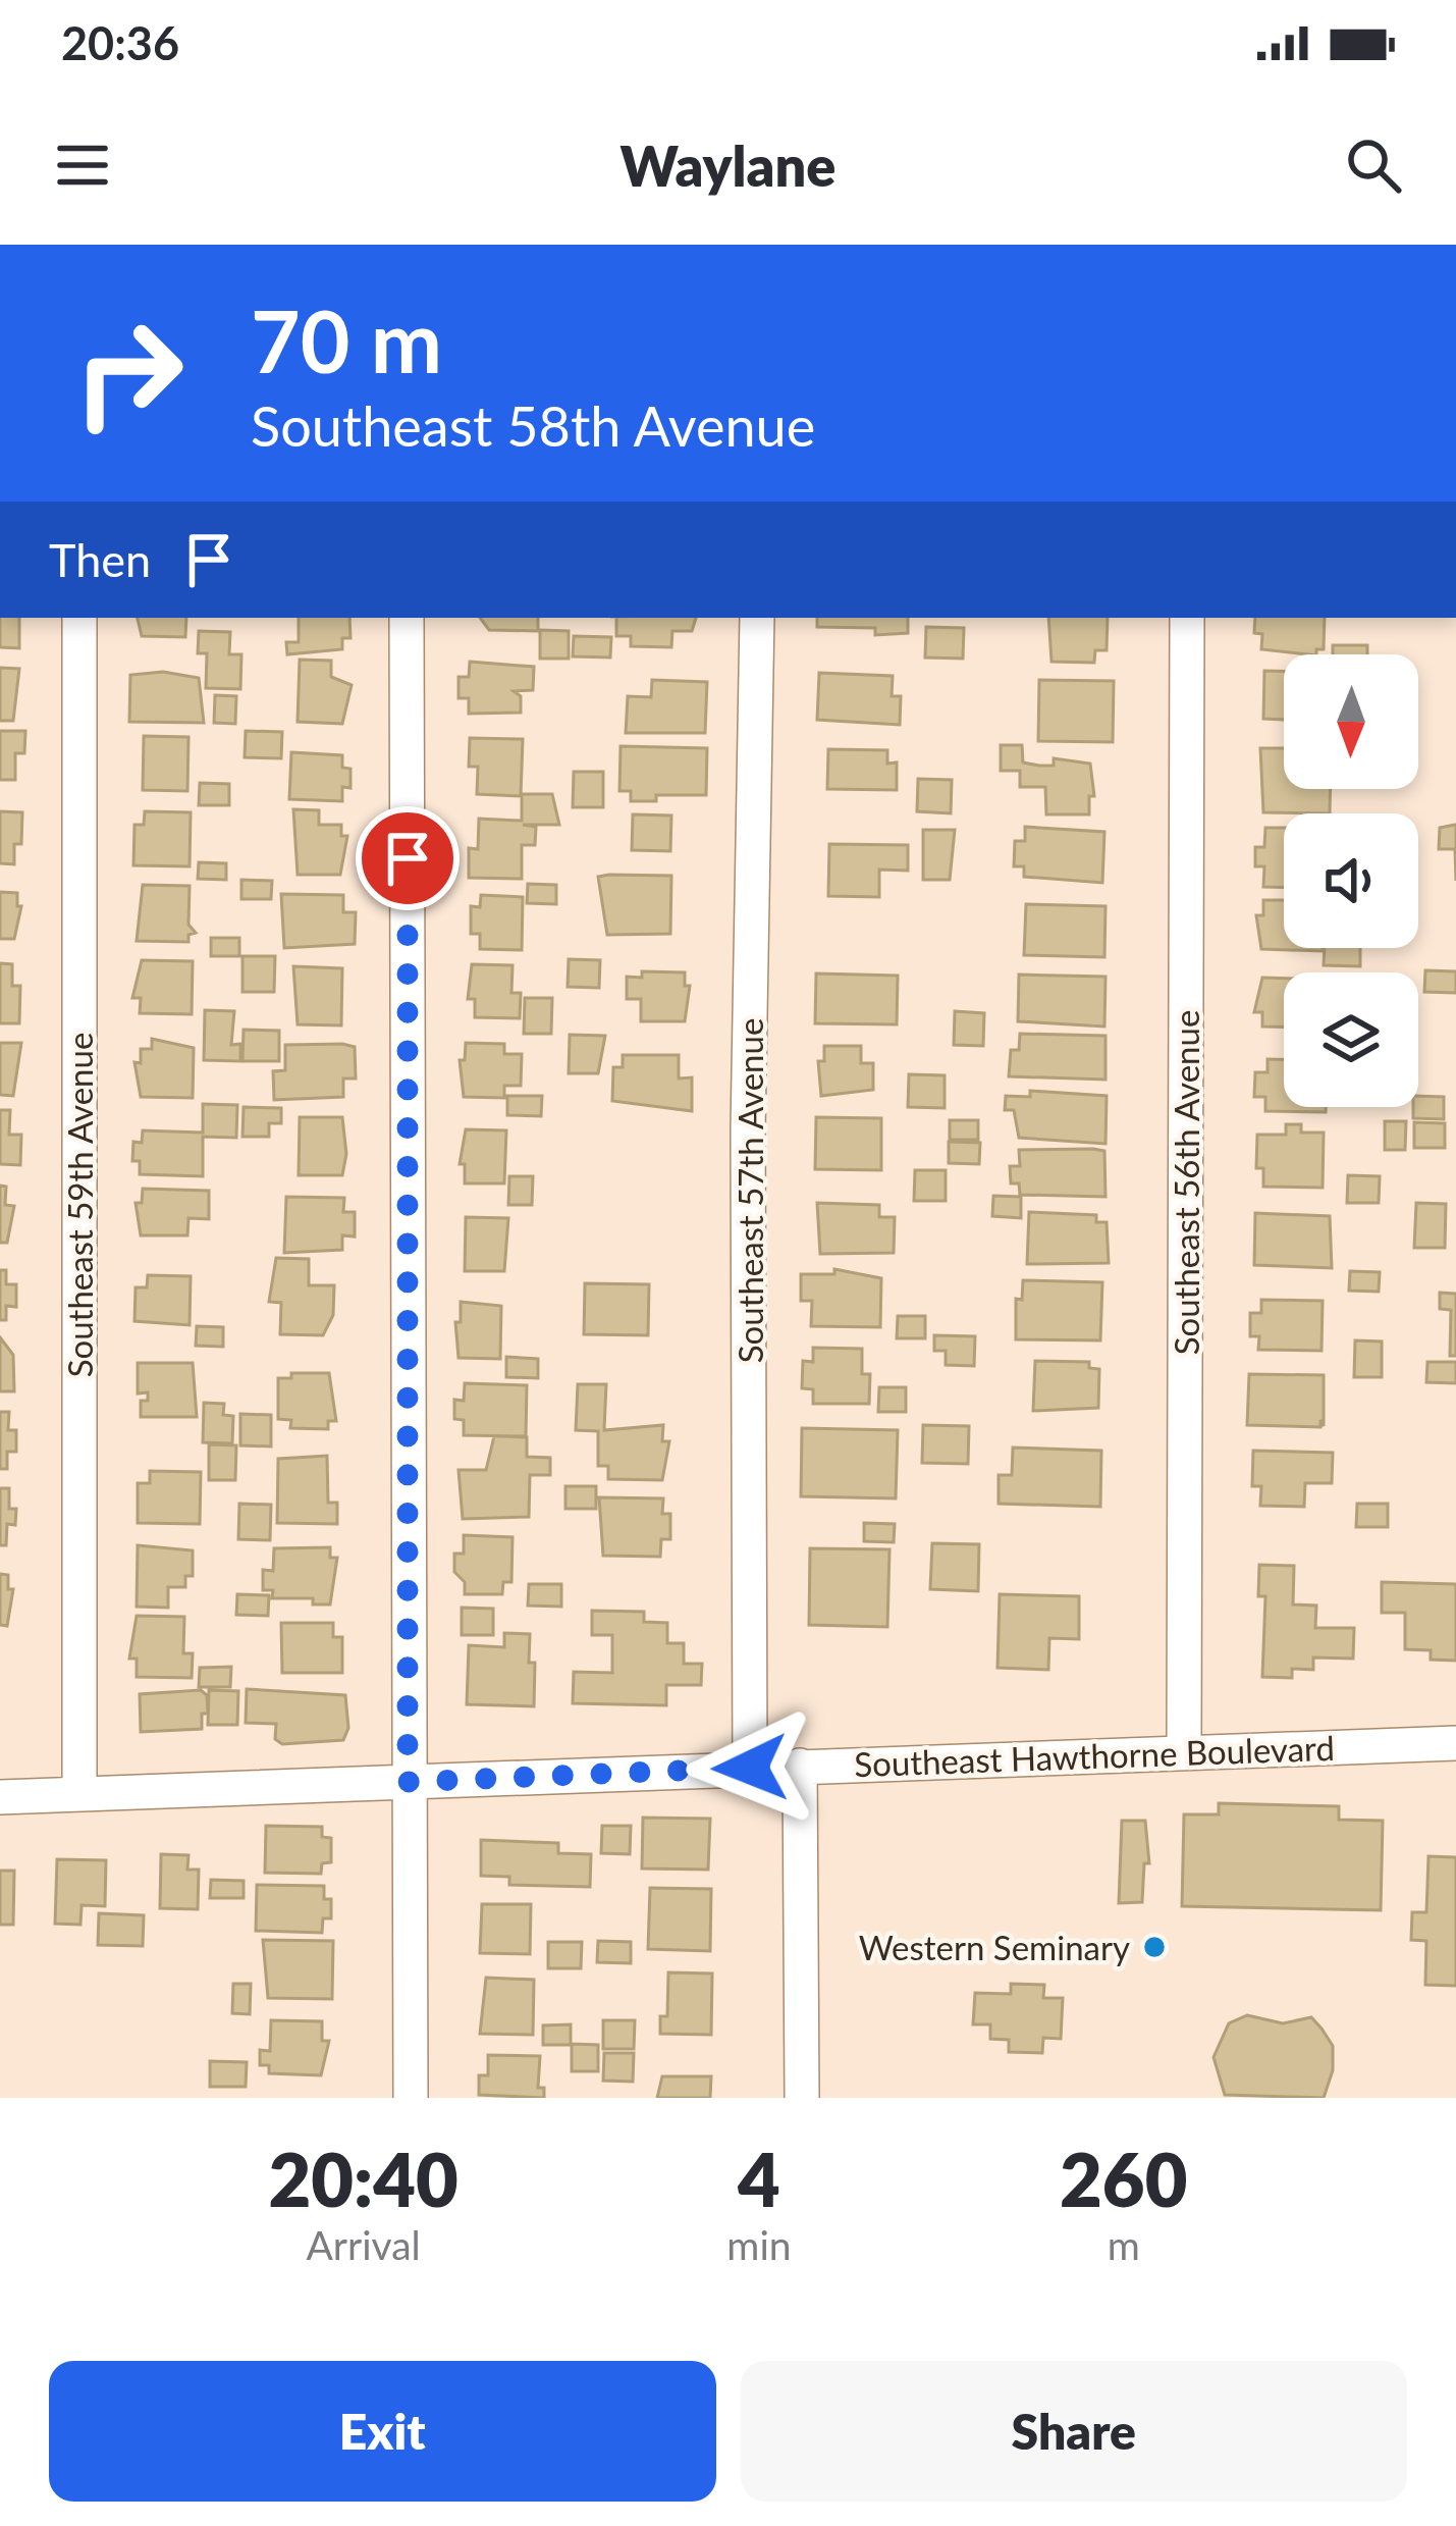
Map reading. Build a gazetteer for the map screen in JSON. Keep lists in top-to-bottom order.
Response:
{
  "streets": {
    "street": [
      "Southeast 56th Avenue",
      "Southeast 57th Avenue",
      "Southeast 59th Avenue",
      "Southeast Hawthorne Boulevard"
    ]
  },
  "crossings": [
    ["Southeast 56th Avenue", "Southeast Hawthorne Boulevard"],
    ["Southeast 57th Avenue", "Southeast Hawthorne Boulevard"],
    ["Southeast 59th Avenue", "Southeast Hawthorne Boulevard"]
  ],
  "places": ["Western Seminary"],
  "north": "bottom",
  "page": {
    "status": "20:36",
    "header": "Waylane",
    "turn": ["70 m", "Southeast 58th Avenue"],
    "then": "Then",
    "eta": [
      "20:40",
      "Arrival",
      "4",
      "min",
      "260",
      "m"
    ],
    "buttons": ["Exit", "Share"]
  }
}
